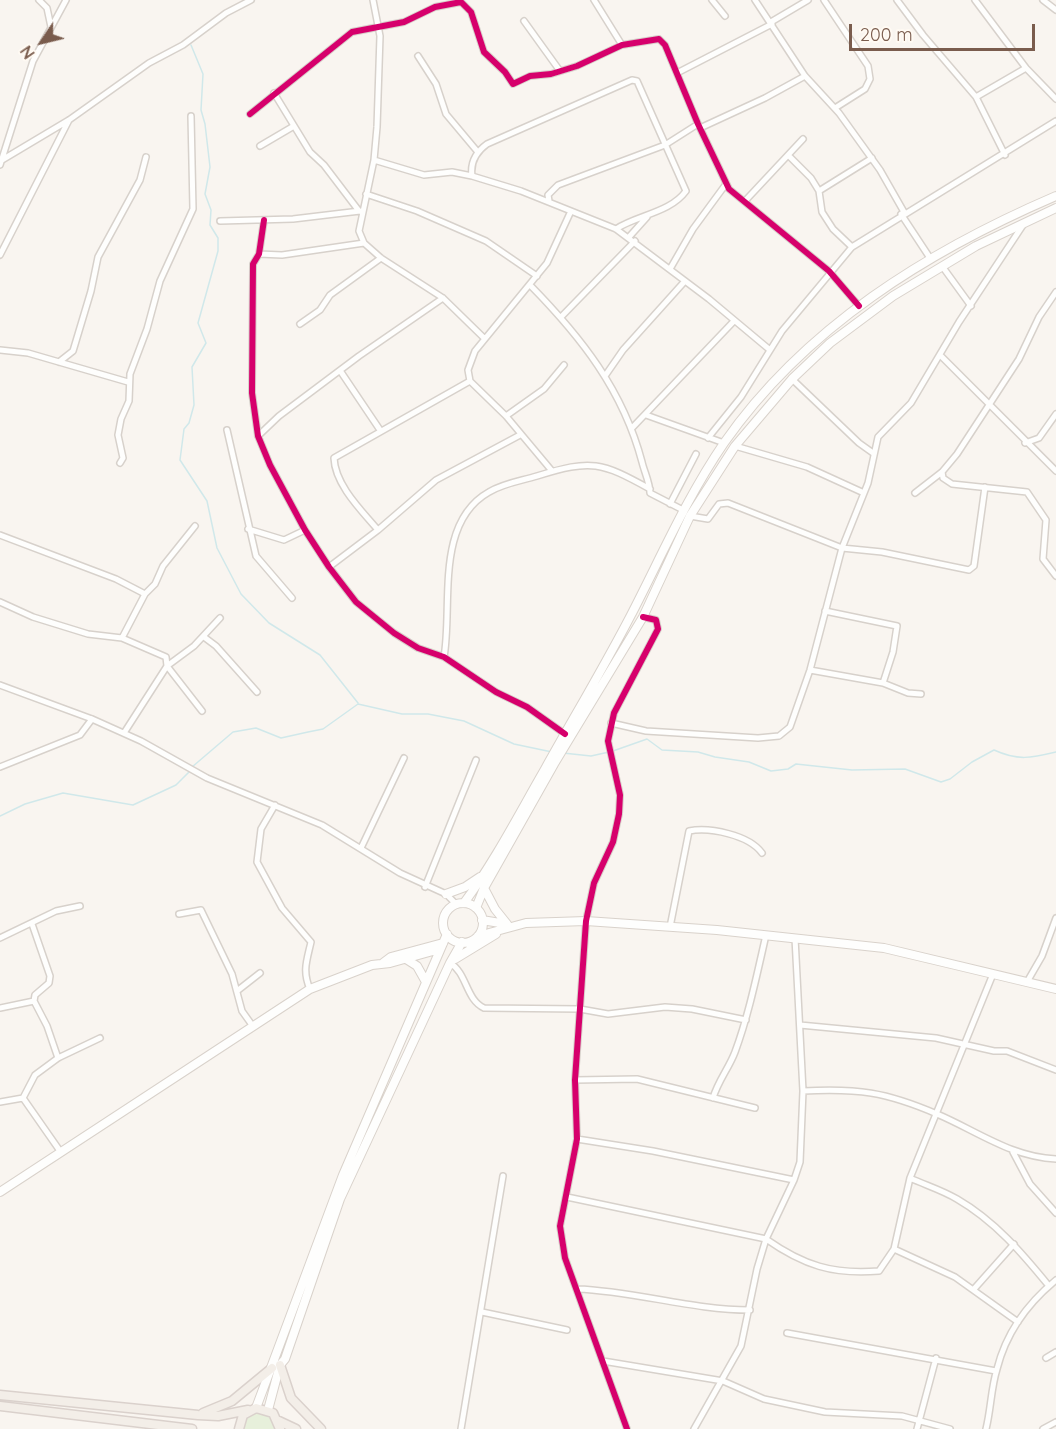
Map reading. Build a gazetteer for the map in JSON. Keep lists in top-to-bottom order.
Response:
{
  "scale_bar": "200 m",
  "north": "bottom left"
}
